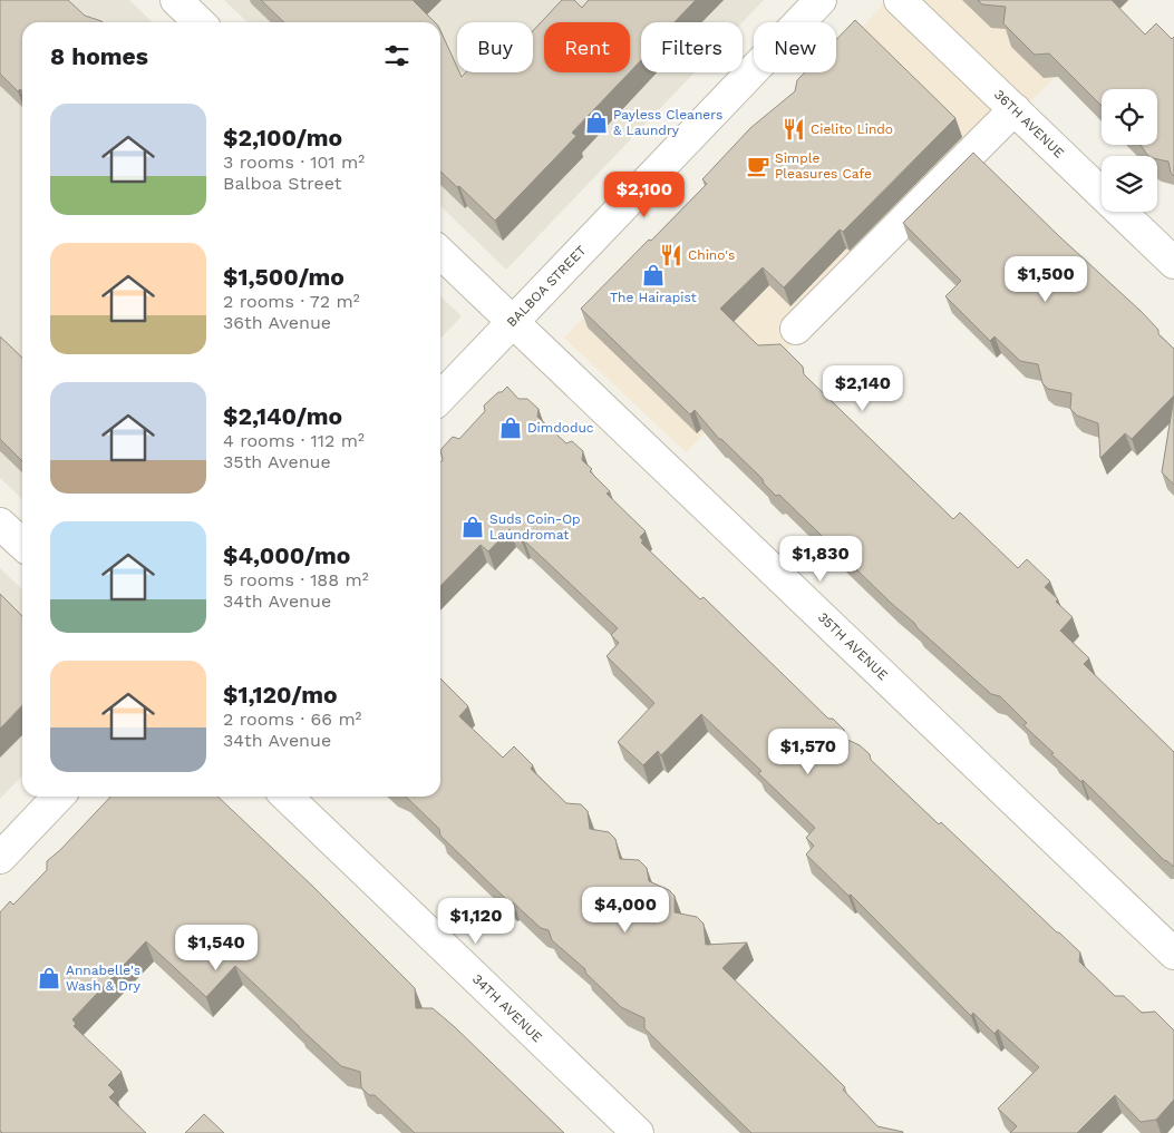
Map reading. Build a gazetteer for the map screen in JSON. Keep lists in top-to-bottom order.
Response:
{
  "streets": {
    "street": [
      "36TH AVENUE",
      "BALBOA STREET",
      "35TH AVENUE",
      "34TH AVENUE"
    ]
  },
  "crossings": [
    ["BALBOA STREET", "35TH AVENUE"]
  ],
  "places": {
    "shop": [
      "Payless Cleaners & Laundry",
      "The Hairapist",
      "Dimdoduc",
      "Suds Coin-Op Laundromat",
      "Annabelle's Wash & Dry"
    ],
    "restaurant": ["Cielito Lindo", "Chino's"],
    "cafe": ["Simple Pleasures Cafe"]
  },
  "page": {
    "chip": [
      "Buy",
      "Rent",
      "Filters",
      "New"
    ],
    "heading": "8 homes",
    "list": [
      {
        "name": "$2,100/mo",
        "note": "3 rooms · 101 m² · Balboa Street"
      },
      {
        "name": "$1,500/mo",
        "note": "2 rooms · 72 m² · 36th Avenue"
      },
      {
        "name": "$2,140/mo",
        "note": "4 rooms · 112 m² · 35th Avenue"
      },
      {
        "name": "$4,000/mo",
        "note": "5 rooms · 188 m² · 34th Avenue"
      },
      {
        "name": "$1,120/mo",
        "note": "2 rooms · 66 m² · 34th Avenue"
      }
    ],
    "price": [
      "$2,100",
      "$1,500",
      "$2,140",
      "$1,830",
      "$1,570",
      "$4,000",
      "$1,120",
      "$1,540"
    ]
  }
}
